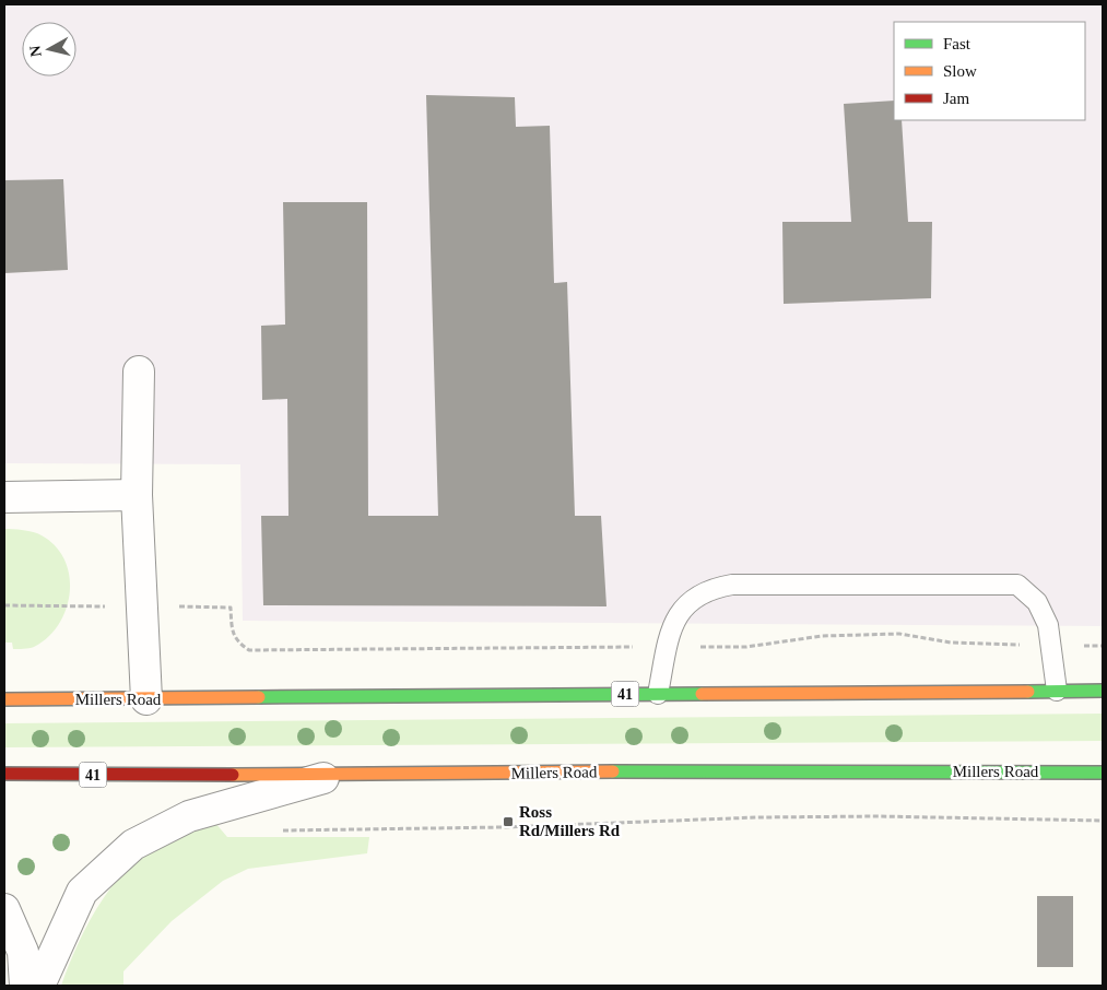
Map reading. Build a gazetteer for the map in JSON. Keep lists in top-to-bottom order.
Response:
{
  "streets": {
    "main road": ["41", "Millers Road"]
  },
  "places": {
    "transit": ["Ross Rd/Millers Rd"]
  },
  "legend": ["Fast", "Slow", "Jam"],
  "north": "left"
}
